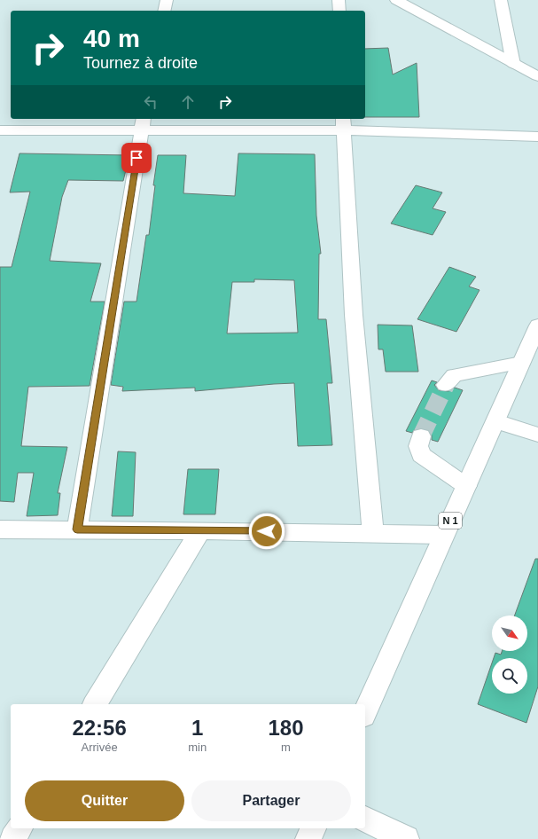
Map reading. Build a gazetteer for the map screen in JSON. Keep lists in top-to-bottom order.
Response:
{
  "streets": {
    "main road": ["N 1"]
  },
  "north": "bottom right",
  "page": {
    "turn": ["40 m", "Tournez à droite"],
    "eta": [
      "22:56",
      "Arrivée",
      "1",
      "min",
      "180",
      "m"
    ],
    "buttons": ["Quitter", "Partager"]
  }
}
